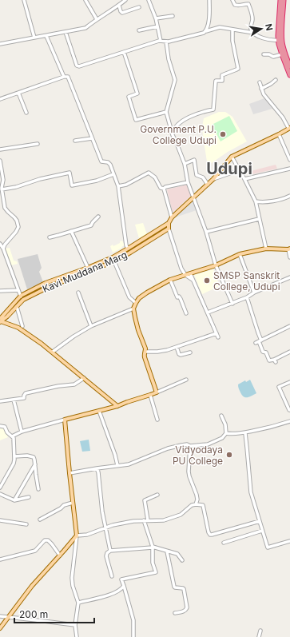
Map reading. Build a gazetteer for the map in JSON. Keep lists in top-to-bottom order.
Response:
{
  "streets": {
    "main road": ["Kavi Muddana Marg"]
  },
  "districts": ["Udupi"],
  "places": ["Government P.U. College Udupi", "SMSP Sanskrit College, Udupi", "Vidyodaya PU College"],
  "scale_bar": "200 m",
  "north": "right"
}
